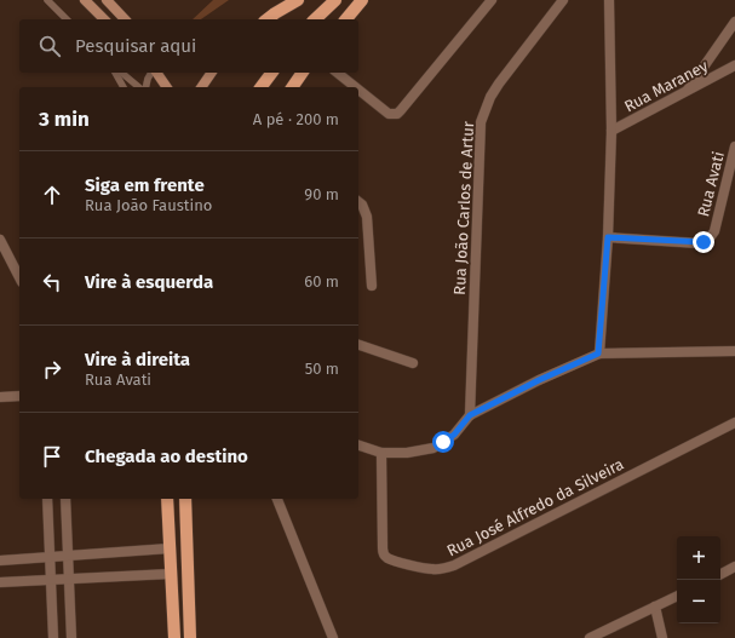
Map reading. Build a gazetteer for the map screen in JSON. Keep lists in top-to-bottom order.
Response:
{
  "streets": {
    "street": [
      "Rua Maraney",
      "Rua Avati",
      "Rua João Carlos de Artur",
      "Rua José Alfredo da Silveira"
    ]
  },
  "page": {
    "search": "Pesquisar aqui",
    "heading": ["3 min", "A pé · 200 m"],
    "list": [
      ["Siga em frente", "Rua João Faustino", "90 m"],
      ["Vire à esquerda", "60 m"],
      ["Vire à direita", "Rua Avati", "50 m"],
      "Chegada ao destino"
    ],
    "map_buttons": ["+", "−"]
  }
}
